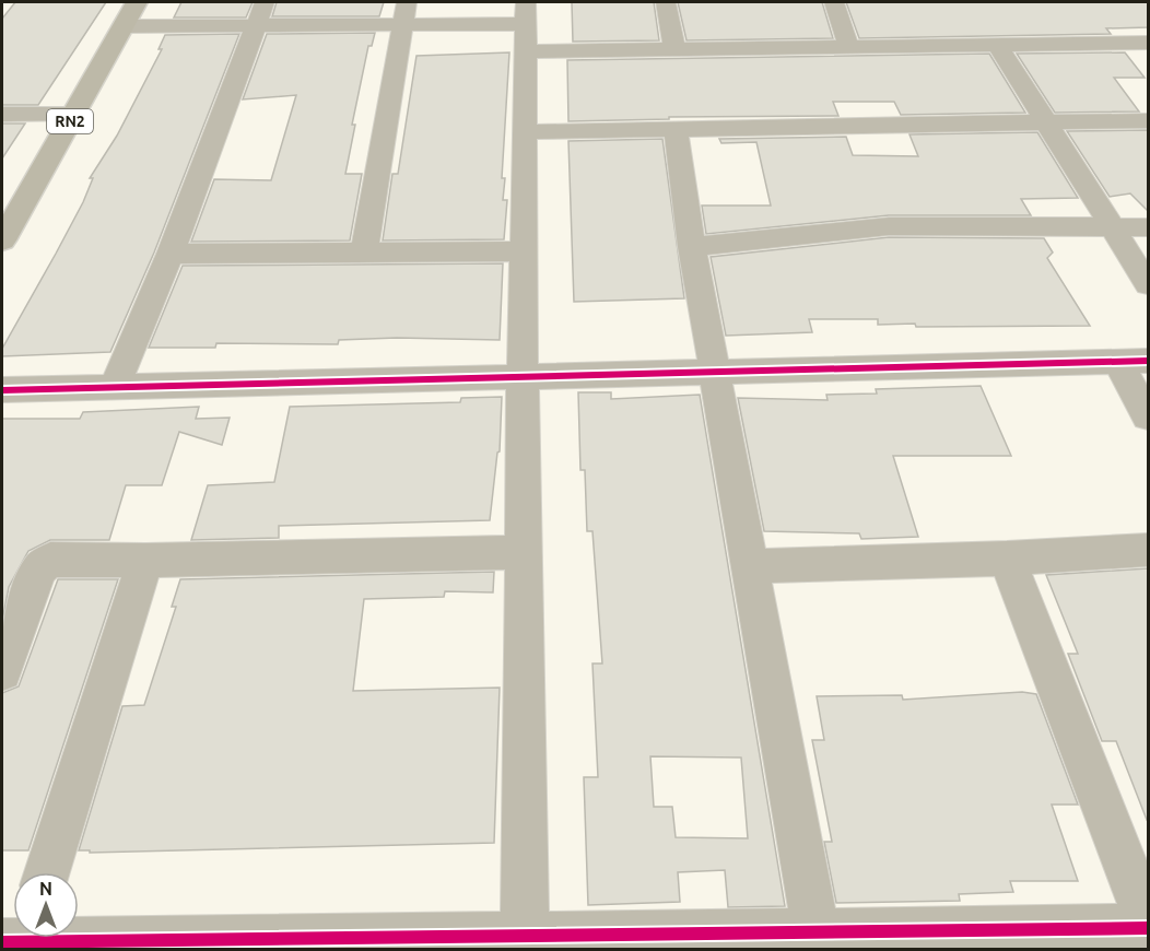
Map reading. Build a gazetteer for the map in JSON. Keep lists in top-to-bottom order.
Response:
{
  "streets": {
    "highway": ["RN2"]
  },
  "north": "top"
}
